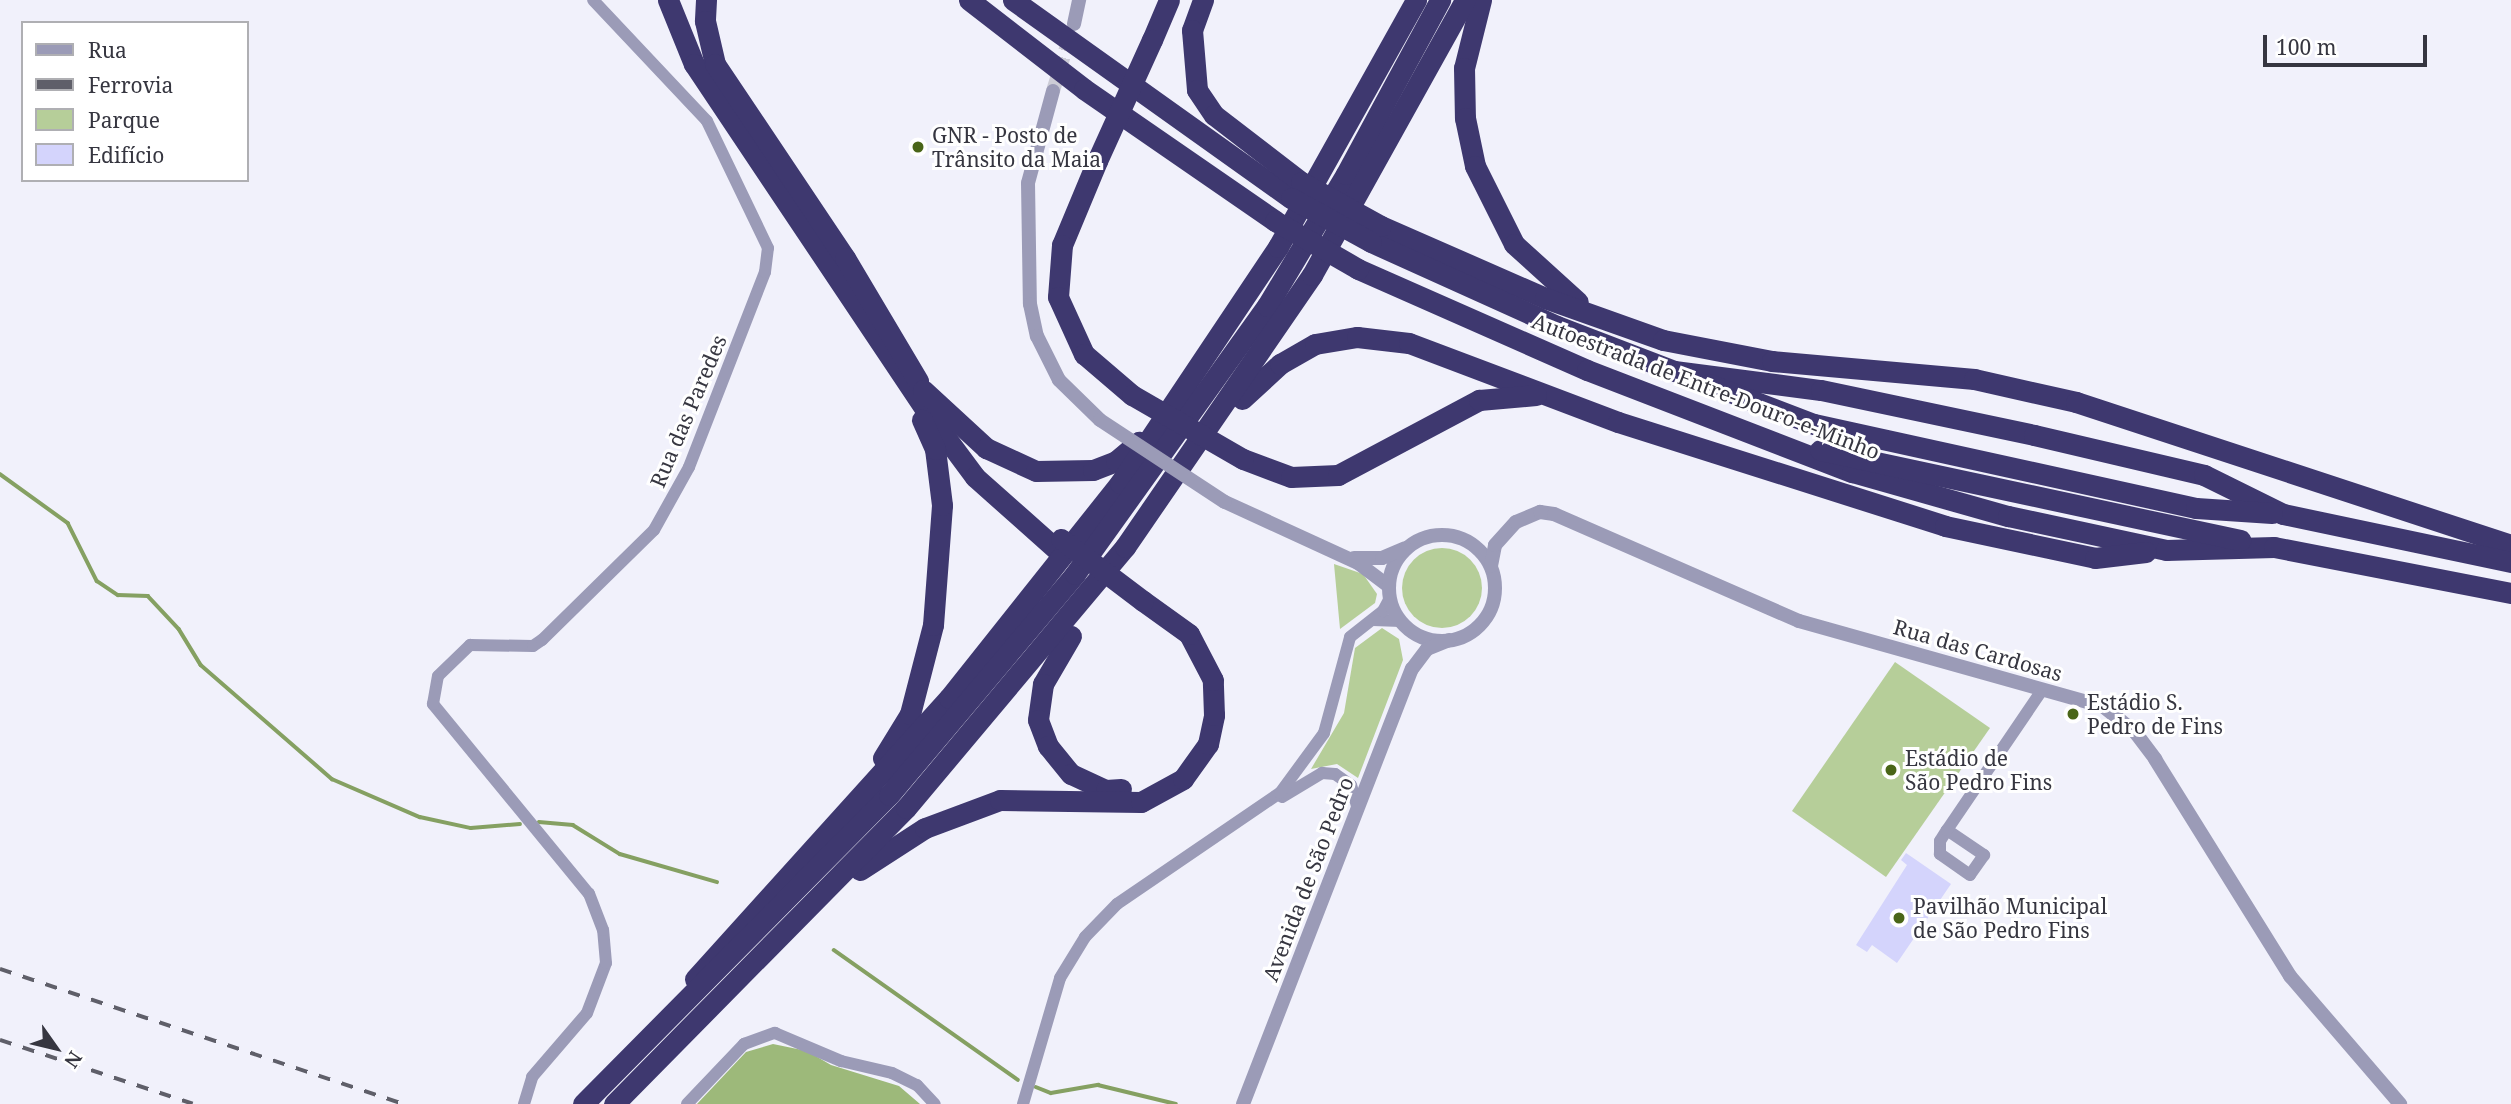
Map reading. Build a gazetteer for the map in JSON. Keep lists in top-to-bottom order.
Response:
{
  "streets": {
    "highway": ["Autoestrada de Entre-Douro-e-Minho"],
    "street": ["Rua das Paredes", "Rua das Cardosas", "Avenida de São Pedro"]
  },
  "places": [
    "GNR - Posto de Trânsito da Maia",
    "Estádio S. Pedro de Fins",
    "Estádio de São Pedro Fins",
    "Pavilhão Municipal de São Pedro Fins"
  ],
  "legend": [
    "Rua",
    "Ferrovia",
    "Parque",
    "Edifício"
  ],
  "scale_bar": "100 m",
  "north": "bottom right"
}
